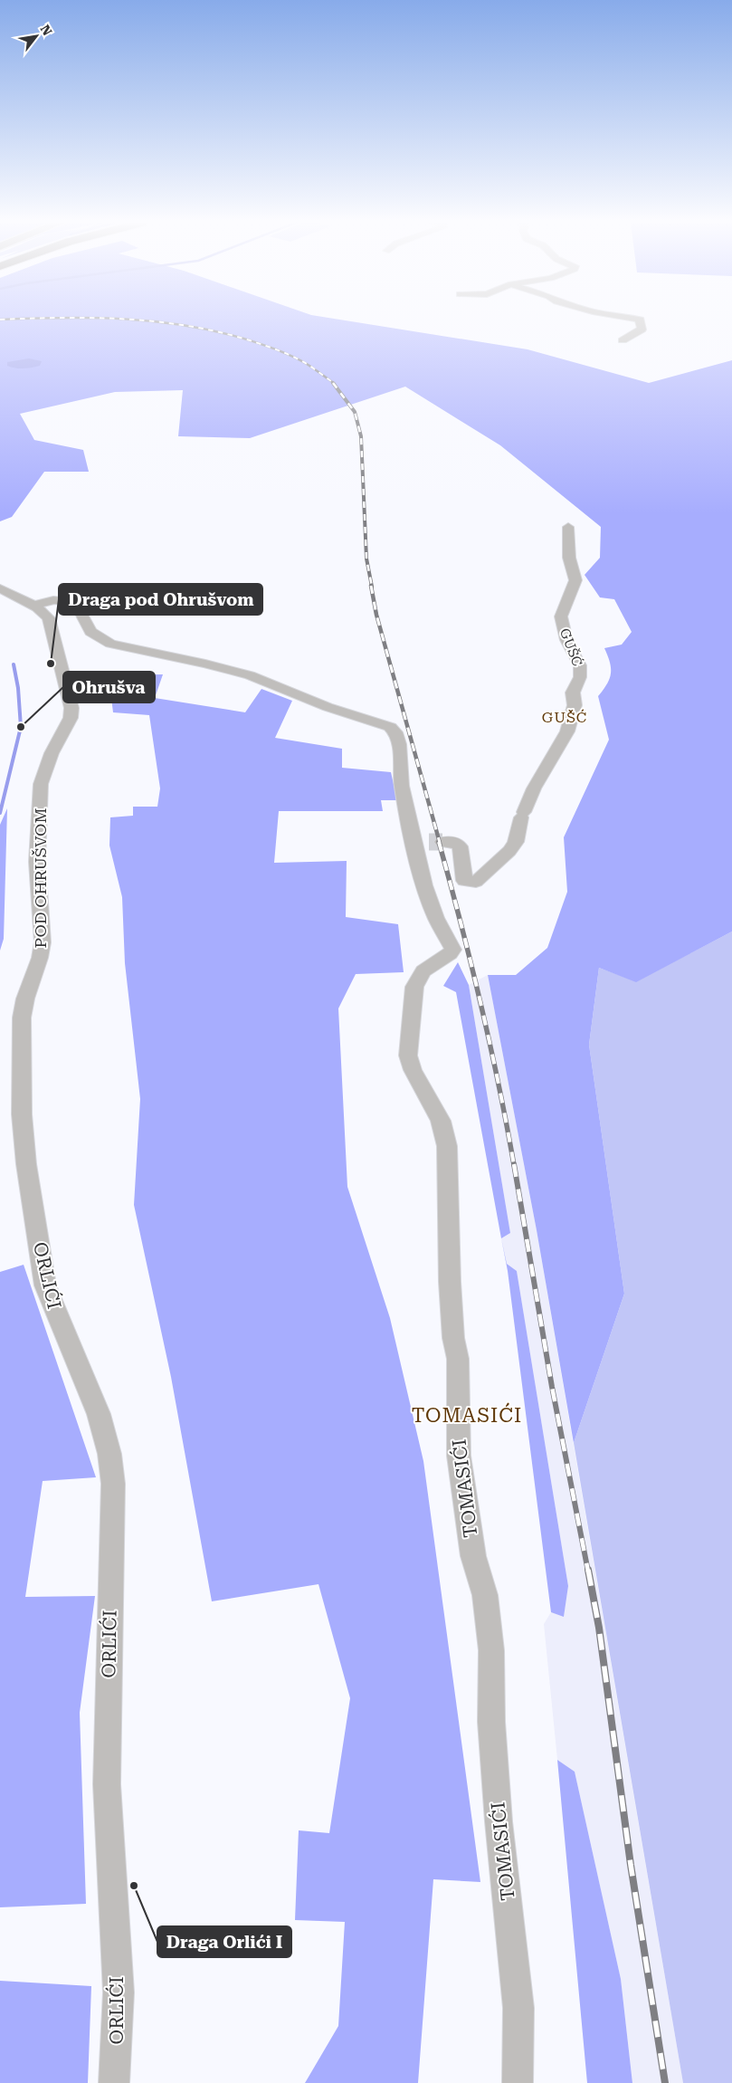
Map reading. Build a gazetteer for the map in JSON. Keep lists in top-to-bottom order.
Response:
{
  "streets": {
    "street": [
      "GUŠĆ",
      "POD OHRUŠVOM",
      "ORLIĆI",
      "TOMASIĆI"
    ]
  },
  "crossings": [
    ["GUŠĆ", "TOMASIĆI"],
    ["POD OHRUŠVOM", "ORLIĆI"]
  ],
  "districts": ["GUŠĆ", "TOMASIĆI"],
  "places": ["Draga pod Ohrušvom", "Ohrušva", "Draga Orlići I"],
  "north": "top right"
}
